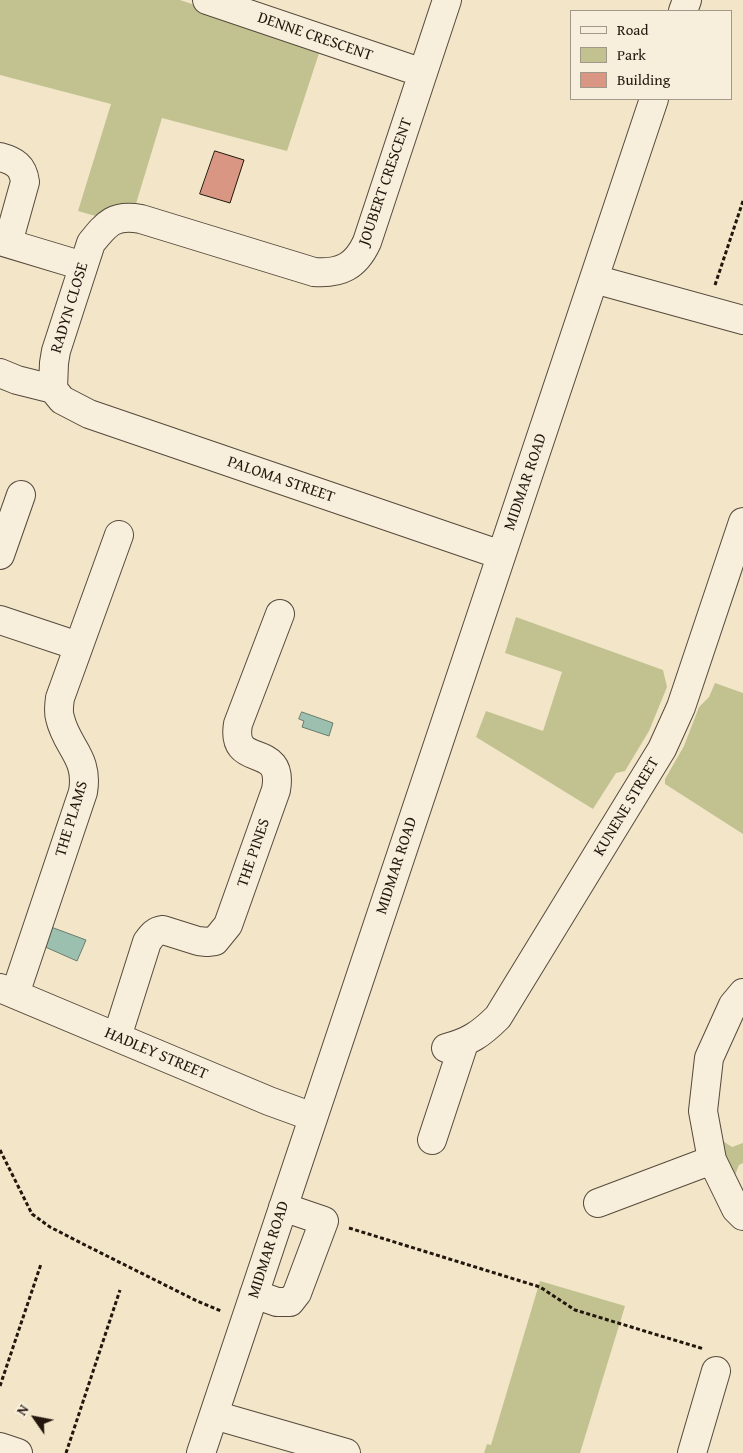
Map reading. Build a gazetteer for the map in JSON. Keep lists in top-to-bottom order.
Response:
{
  "streets": {
    "street": [
      "DENNE CRESCENT",
      "JOUBERT CRESCENT",
      "RADYN CLOSE",
      "PALOMA STREET",
      "MIDMAR ROAD",
      "KUNENE STREET",
      "THE PLAMS",
      "THE PINES",
      "HADLEY STREET"
    ]
  },
  "crossings": [
    ["DENNE CRESCENT", "JOUBERT CRESCENT"],
    ["JOUBERT CRESCENT", "RADYN CLOSE"],
    ["RADYN CLOSE", "PALOMA STREET"],
    ["PALOMA STREET", "MIDMAR ROAD"],
    ["MIDMAR ROAD", "HADLEY STREET"],
    ["THE PLAMS", "HADLEY STREET"],
    ["THE PINES", "HADLEY STREET"]
  ],
  "legend": ["Road", "Park", "Building"],
  "north": "top left"
}
